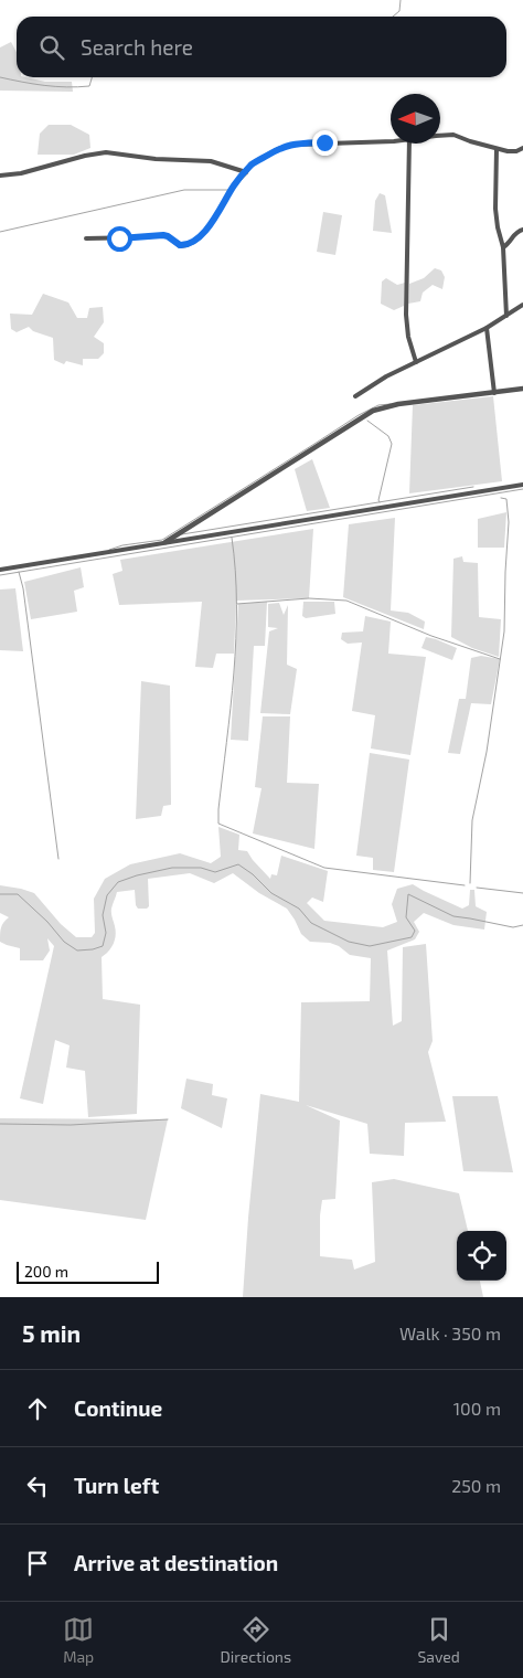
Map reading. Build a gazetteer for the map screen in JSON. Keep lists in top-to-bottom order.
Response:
{
  "scale_bar": "200 m",
  "north": "left",
  "page": {
    "search": "Search here",
    "scale": "200 m",
    "heading": ["5 min", "Walk · 350 m"],
    "list": [
      ["Continue", "100 m"],
      ["Turn left", "250 m"],
      "Arrive at destination"
    ],
    "nav": ["Map", "Directions", "Saved"]
  }
}
